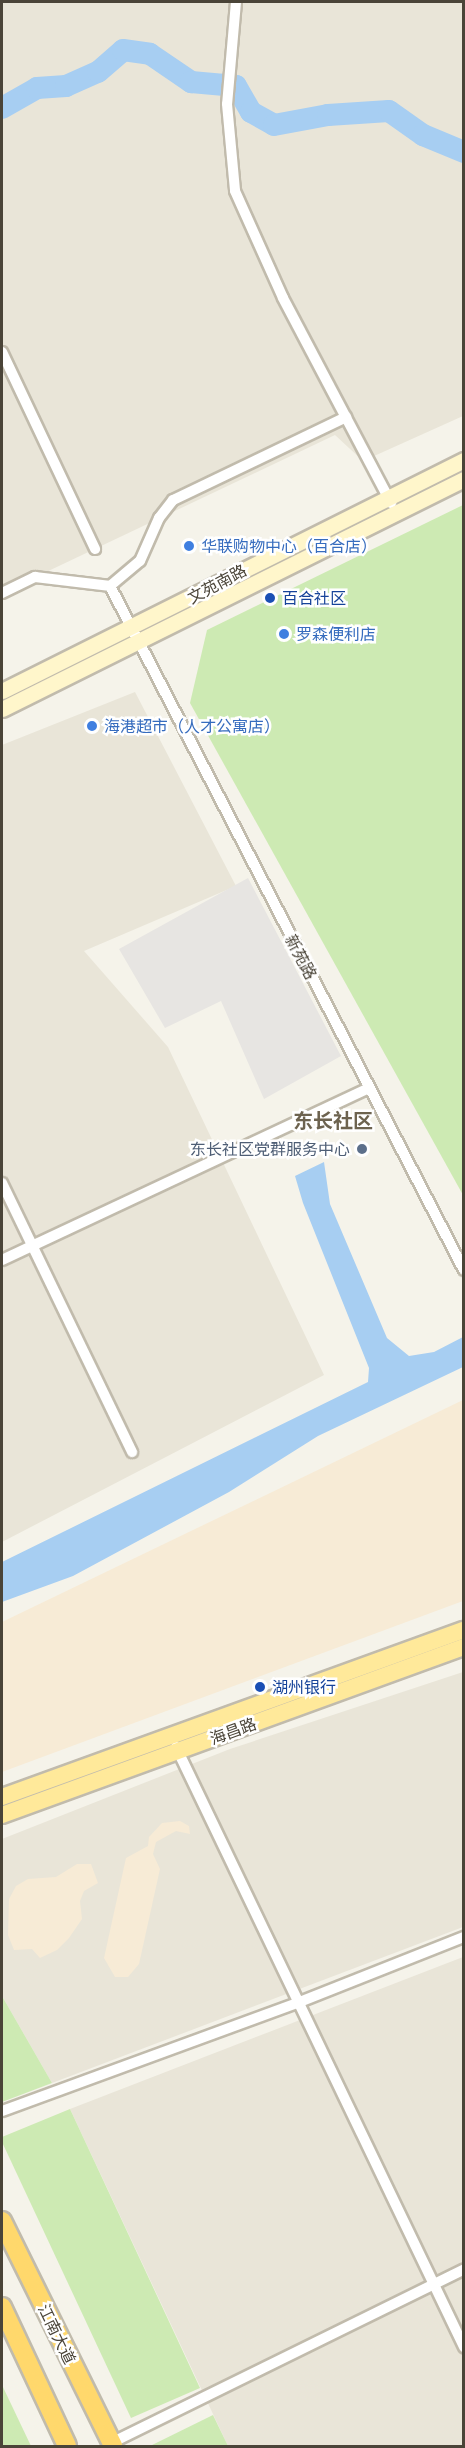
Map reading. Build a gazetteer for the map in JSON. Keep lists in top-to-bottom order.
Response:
{
  "streets": {
    "highway": ["江南大道"],
    "main road": ["文苑南路", "海昌路"],
    "street": ["新苑路"]
  },
  "crossings": [
    ["文苑南路", "新苑路"]
  ],
  "districts": ["东长社区"],
  "places": [
    "华联购物中心（百合店）",
    "百合社区",
    "罗森便利店",
    "海港超市（人才公寓店）",
    "东长社区党群服务中心",
    "湖州银行"
  ]
}
